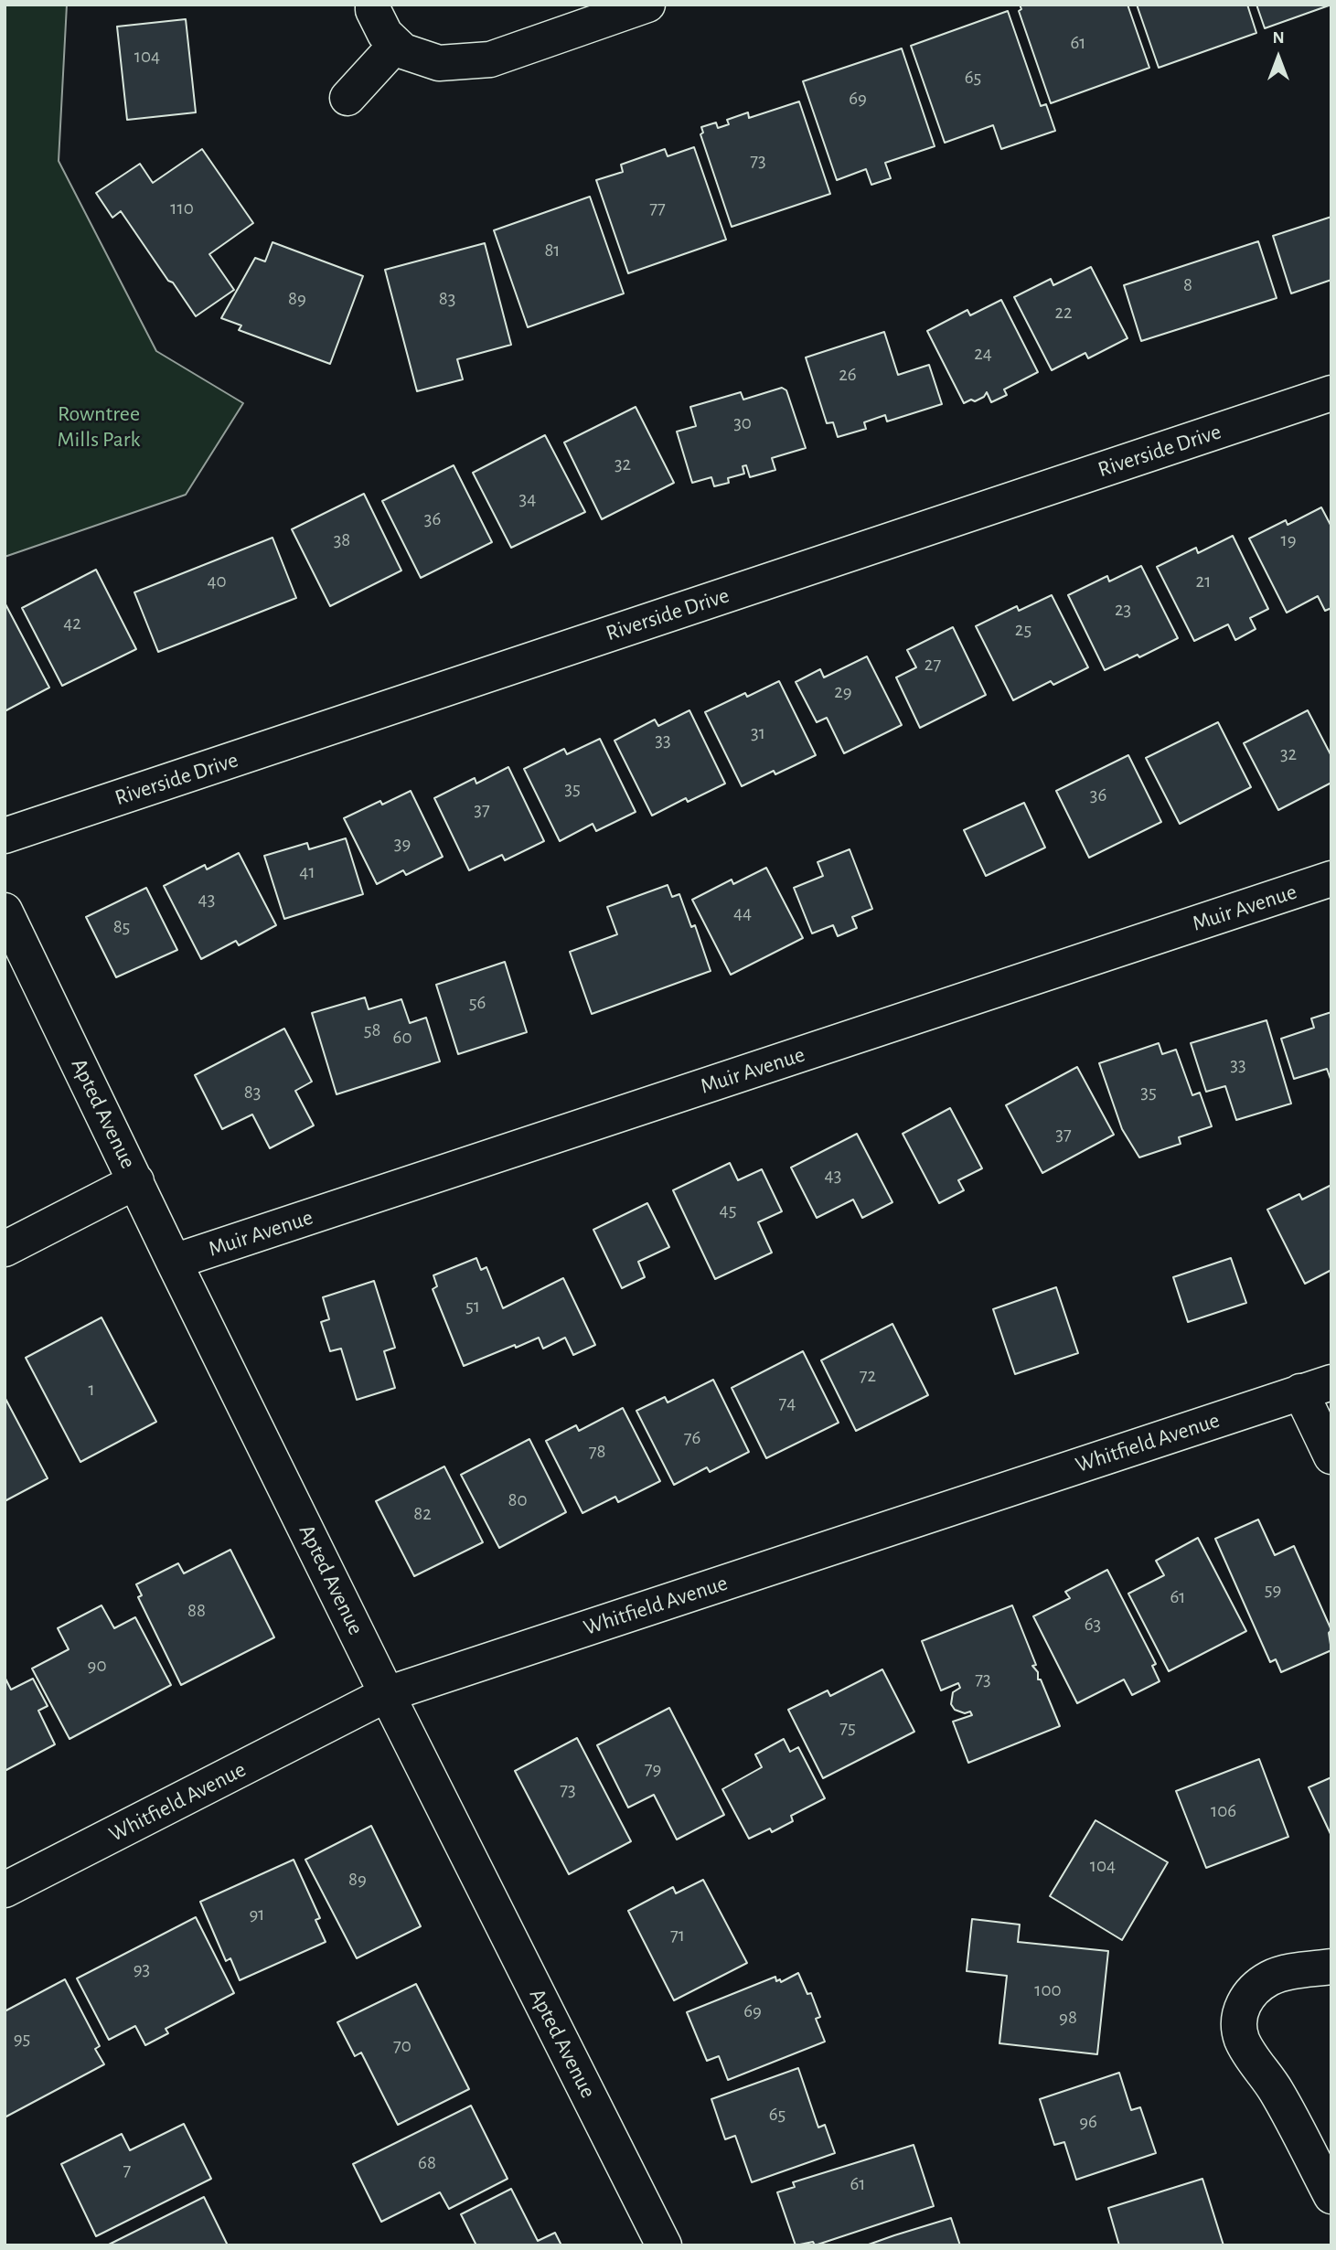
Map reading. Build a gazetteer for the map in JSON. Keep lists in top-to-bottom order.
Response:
{
  "streets": {
    "street": [
      "Riverside Drive",
      "Muir Avenue",
      "Apted Avenue",
      "Whitfield Avenue"
    ]
  },
  "crossings": [
    ["Muir Avenue", "Apted Avenue"],
    ["Apted Avenue", "Whitfield Avenue"]
  ],
  "parks": ["Rowntree Mills Park"],
  "house_numbers": [
    "61",
    "104",
    "65",
    "69",
    "73",
    "110",
    "77",
    "81",
    "8",
    "89",
    "83",
    "22",
    "24",
    "26",
    "30",
    "32",
    "34",
    "36",
    "38",
    "19",
    "40",
    "21",
    "23",
    "42",
    "25",
    "27",
    "29",
    "31",
    "33",
    "32",
    "35",
    "36",
    "37",
    "39",
    "41",
    "43",
    "44",
    "85",
    "56",
    "58",
    "60",
    "33",
    "83",
    "35",
    "37",
    "43",
    "45",
    "51",
    "72",
    "1",
    "74",
    "76",
    "78",
    "80",
    "82",
    "59",
    "61",
    "88",
    "63",
    "90",
    "73",
    "75",
    "79",
    "73",
    "106",
    "104",
    "89",
    "91",
    "71",
    "93",
    "100",
    "69",
    "98",
    "95",
    "70",
    "65",
    "96",
    "68",
    "7",
    "61"
  ],
  "north": "top"
}
